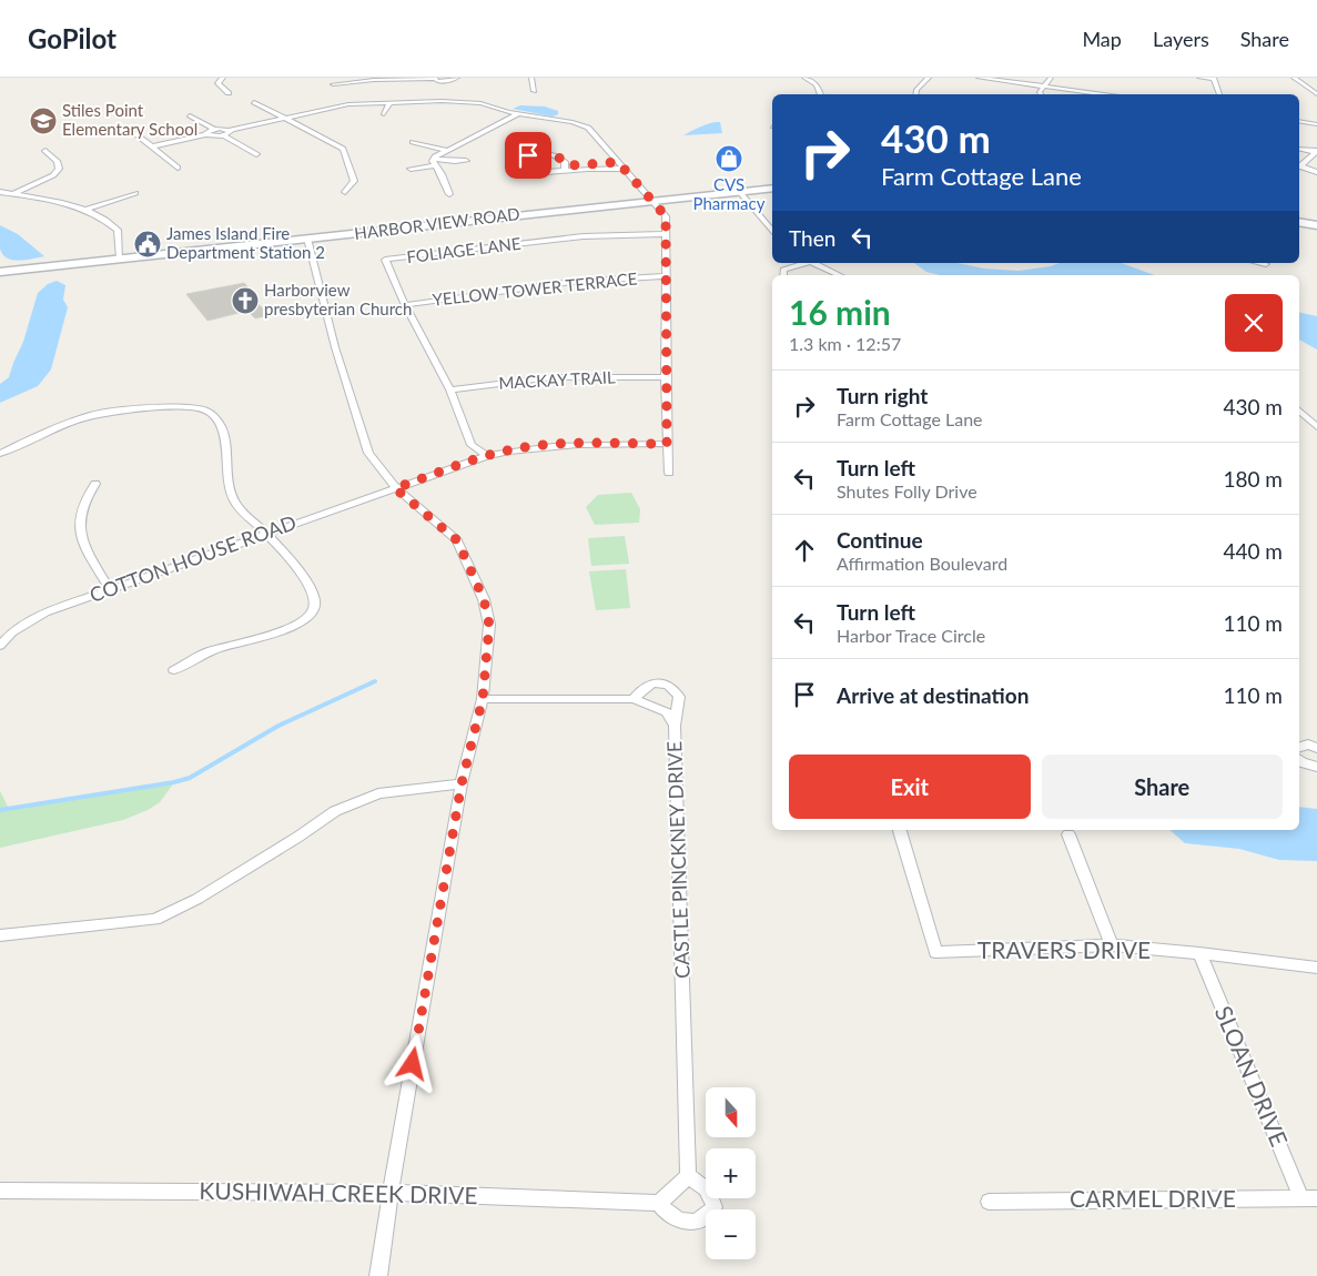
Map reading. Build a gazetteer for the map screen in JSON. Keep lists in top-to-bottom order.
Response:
{
  "streets": {
    "main road": ["HARBOR VIEW ROAD"],
    "street": [
      "FOLIAGE LANE",
      "YELLOW TOWER TERRACE",
      "MACKAY TRAIL",
      "COTTON HOUSE ROAD",
      "CASTLE PINCKNEY DRIVE",
      "TRAVERS DRIVE",
      "SLOAN DRIVE",
      "KUSHIWAH CREEK DRIVE",
      "CARMEL DRIVE"
    ]
  },
  "crossings": [
    ["FOLIAGE LANE", "YELLOW TOWER TERRACE"],
    ["FOLIAGE LANE", "MACKAY TRAIL"],
    ["FOLIAGE LANE", "COTTON HOUSE ROAD"],
    ["CASTLE PINCKNEY DRIVE", "KUSHIWAH CREEK DRIVE"],
    ["TRAVERS DRIVE", "SLOAN DRIVE"],
    ["SLOAN DRIVE", "CARMEL DRIVE"]
  ],
  "places": {
    "school or university": ["Stiles Point Elementary School"],
    "shop": ["CVS Pharmacy"],
    "public building": ["James Island Fire Department Station 2"],
    "church": ["Harborview presbyterian Church"]
  },
  "north": "bottom",
  "page": {
    "header": "GoPilot",
    "nav": ["Map", "Layers", "Share"],
    "turn": ["430 m", "Farm Cottage Lane"],
    "then": "Then",
    "heading": ["16 min", "1.3 km · 12:57"],
    "list": [
      {
        "name": "Turn right",
        "note": "Farm Cottage Lane",
        "value": "430 m"
      },
      {
        "name": "Turn left",
        "note": "Shutes Folly Drive",
        "value": "180 m"
      },
      {
        "name": "Continue",
        "note": "Affirmation Boulevard",
        "value": "440 m"
      },
      {
        "name": "Turn left",
        "note": "Harbor Trace Circle",
        "value": "110 m"
      },
      {
        "name": "Arrive at destination",
        "value": "110 m"
      }
    ],
    "buttons": ["Exit", "Share"],
    "map_buttons": ["+", "−"]
  }
}
